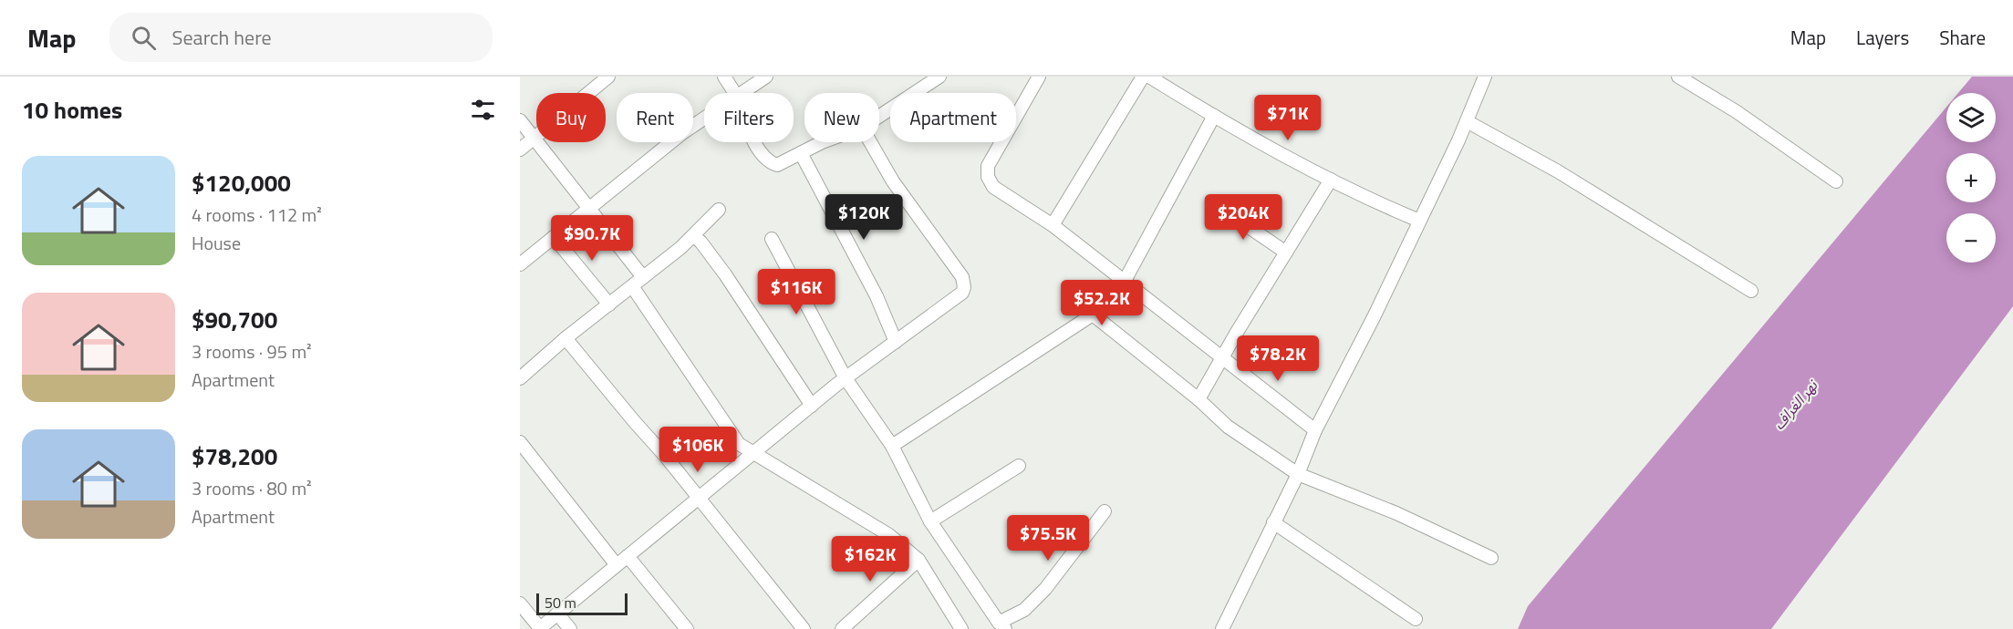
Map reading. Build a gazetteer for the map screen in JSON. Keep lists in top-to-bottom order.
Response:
{
  "water": ["نهر الغراف"],
  "scale_bar": "50 m",
  "page": {
    "header": "Map",
    "search": "Search here",
    "nav": ["Map", "Layers", "Share"],
    "heading": "10 homes",
    "map_buttons": ["+", "−"],
    "chip": [
      "Buy",
      "Rent",
      "Filters",
      "New",
      "Apartment"
    ],
    "price": [
      "$71K",
      "$120K",
      "$204K",
      "$90.7K",
      "$116K",
      "$52.2K",
      "$78.2K",
      "$106K",
      "$75.5K",
      "$162K"
    ],
    "list": [
      {
        "name": "$120,000",
        "note": "4 rooms · 112 m² · House"
      },
      {
        "name": "$90,700",
        "note": "3 rooms · 95 m² · Apartment"
      },
      {
        "name": "$78,200",
        "note": "3 rooms · 80 m² · Apartment"
      }
    ],
    "scale": "50 m"
  }
}
